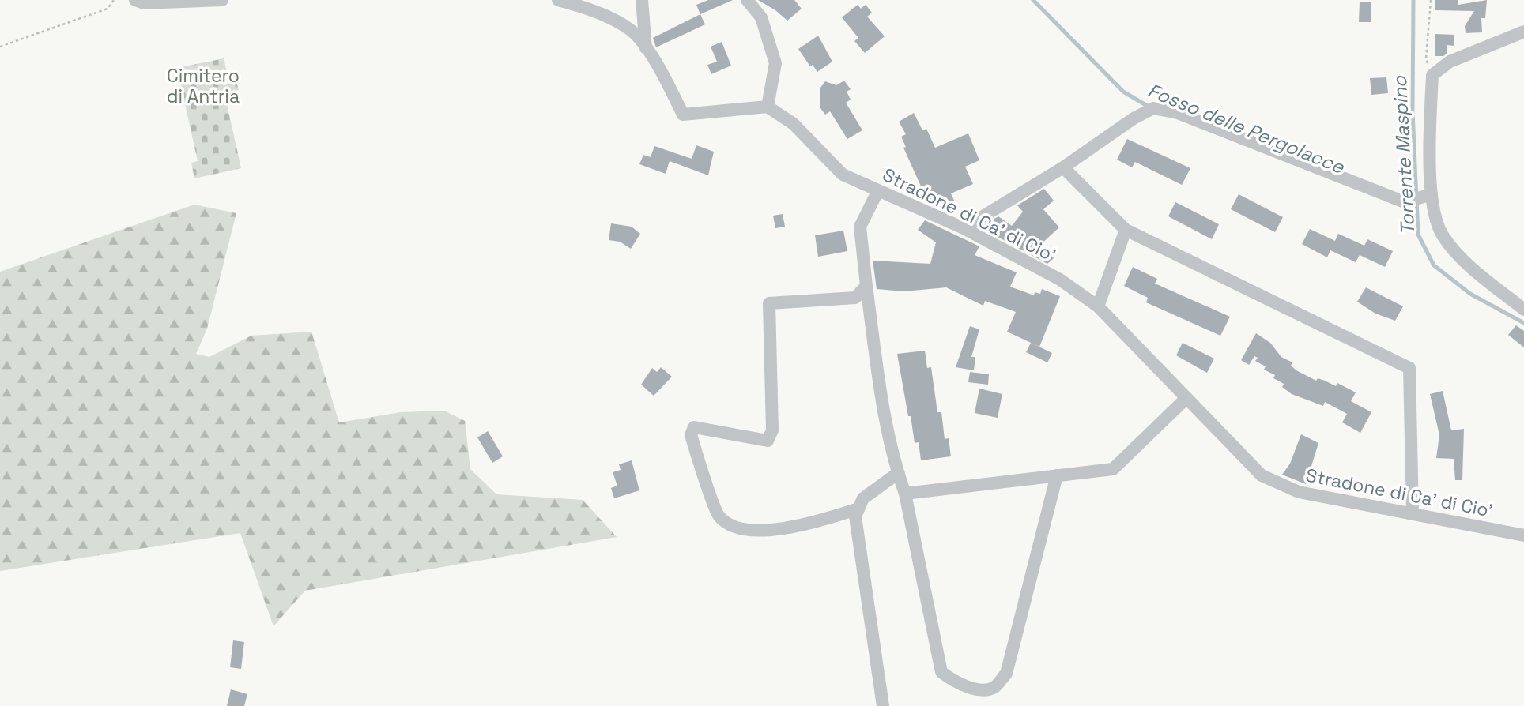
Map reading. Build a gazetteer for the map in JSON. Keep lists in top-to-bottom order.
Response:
{
  "streets": {
    "street": ["Stradone di Ca' di Cio'"]
  },
  "water": ["Fosso delle Pergolacce", "Torrente Maspino"],
  "parks": ["Cimitero di Antria"]
}
